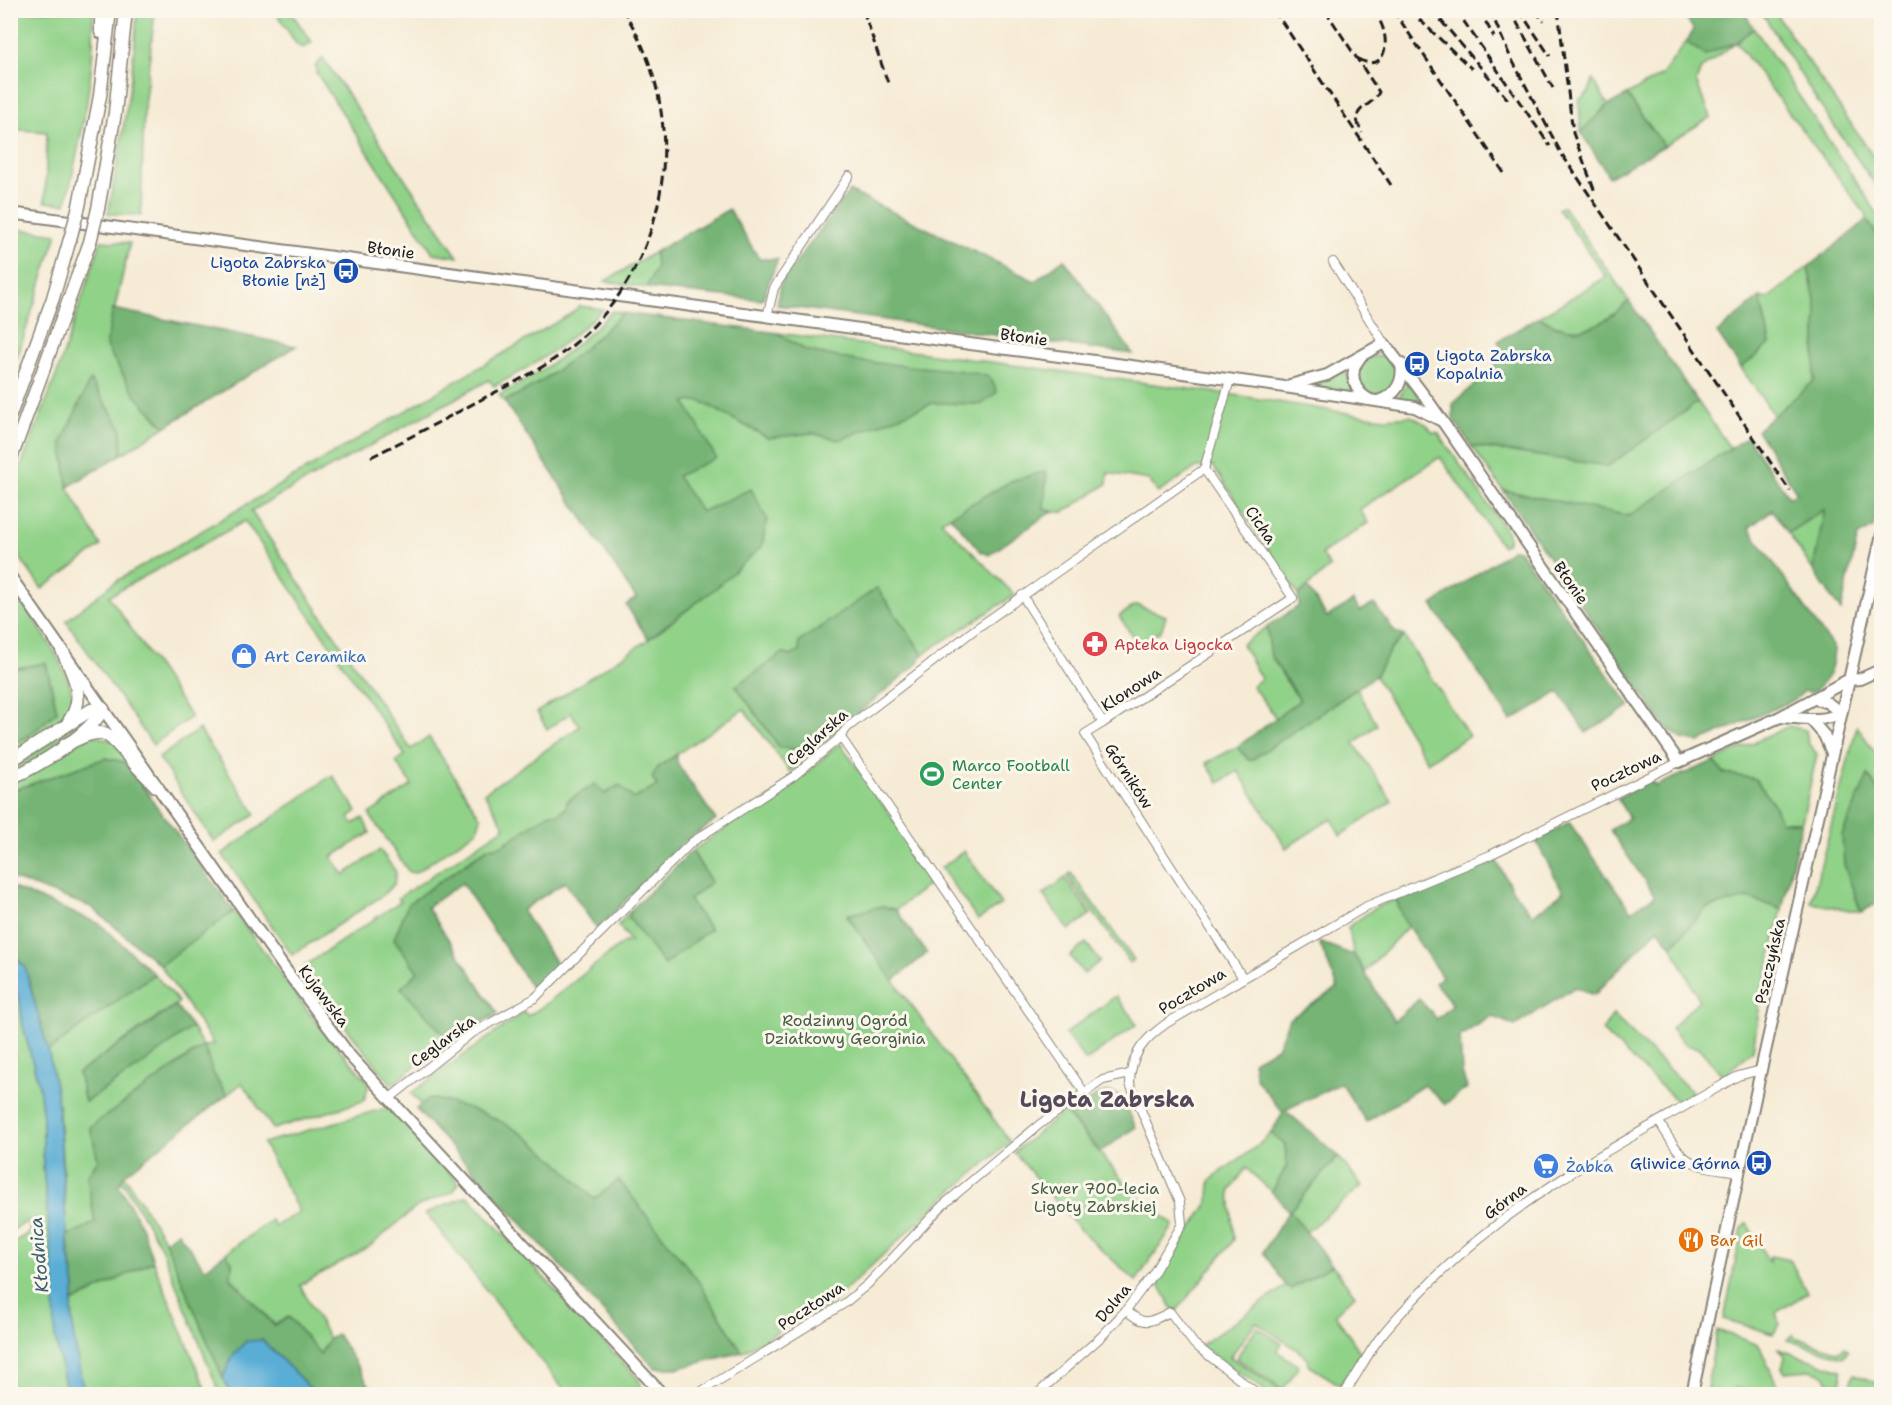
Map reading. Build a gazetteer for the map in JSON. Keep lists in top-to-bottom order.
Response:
{
  "streets": {
    "street": [
      "Błonie",
      "Cicha",
      "Klonowa",
      "Ceglarska",
      "Pocztowa",
      "Górników",
      "Pszczyńska",
      "Kujawska",
      "Górna",
      "Dolna"
    ]
  },
  "crossings": [
    ["Błonie", "Pocztowa"],
    ["Cicha", "Klonowa"],
    ["Cicha", "Ceglarska"],
    ["Klonowa", "Górników"],
    ["Ceglarska", "Górników"],
    ["Ceglarska", "Kujawska"],
    ["Pocztowa", "Górników"],
    ["Pocztowa", "Pszczyńska"],
    ["Pocztowa", "Dolna"],
    ["Pszczyńska", "Górna"]
  ],
  "districts": ["Ligota Zabrska"],
  "water": ["Kłodnica"],
  "parks": ["Rodzinny Ogród Działkowy Georginia", "Skwer 700-lecia Ligoty Zabrskiej"],
  "places": {
    "bus stop": ["Ligota Zabrska Błonie [nż]", "Ligota Zabrska Kopalnia", "Gliwice Górna"],
    "pharmacy": ["Apteka Ligocka"],
    "shop": ["Art Ceramika"],
    "sports": ["Marco Football Center"],
    "supermarket": ["Żabka"],
    "restaurant": ["Bar Gil"]
  }
}
